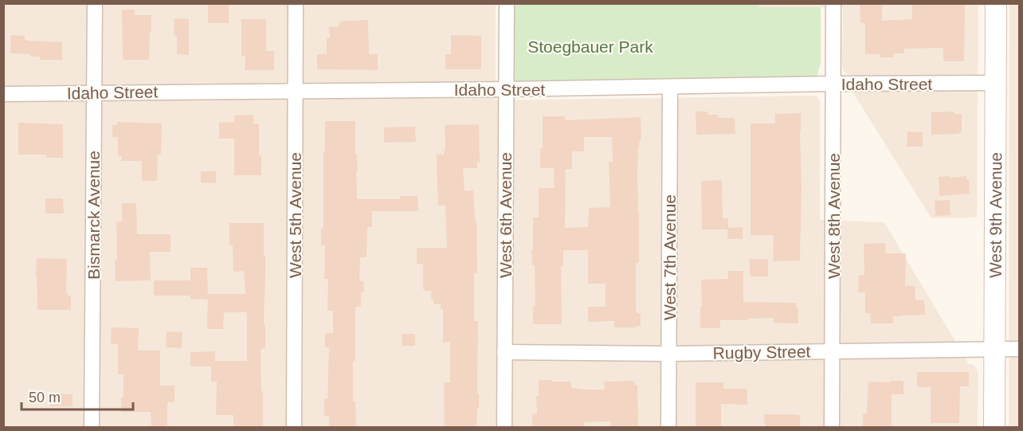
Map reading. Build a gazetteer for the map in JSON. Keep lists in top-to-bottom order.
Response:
{
  "streets": {
    "main road": ["West 9th Avenue"],
    "street": [
      "Idaho Street",
      "Bismarck Avenue",
      "West 5th Avenue",
      "West 6th Avenue",
      "West 8th Avenue",
      "West 7th Avenue",
      "Rugby Street"
    ]
  },
  "crossings": [
    ["Idaho Street", "Bismarck Avenue"],
    ["Idaho Street", "West 5th Avenue"],
    ["Idaho Street", "West 6th Avenue"],
    ["Idaho Street", "West 8th Avenue"],
    ["Idaho Street", "West 9th Avenue"],
    ["Idaho Street", "West 7th Avenue"],
    ["West 6th Avenue", "Rugby Street"],
    ["West 8th Avenue", "Rugby Street"],
    ["West 9th Avenue", "Rugby Street"],
    ["West 7th Avenue", "Rugby Street"]
  ],
  "parks": ["Stoegbauer Park"],
  "scale_bar": "50 m"
}
